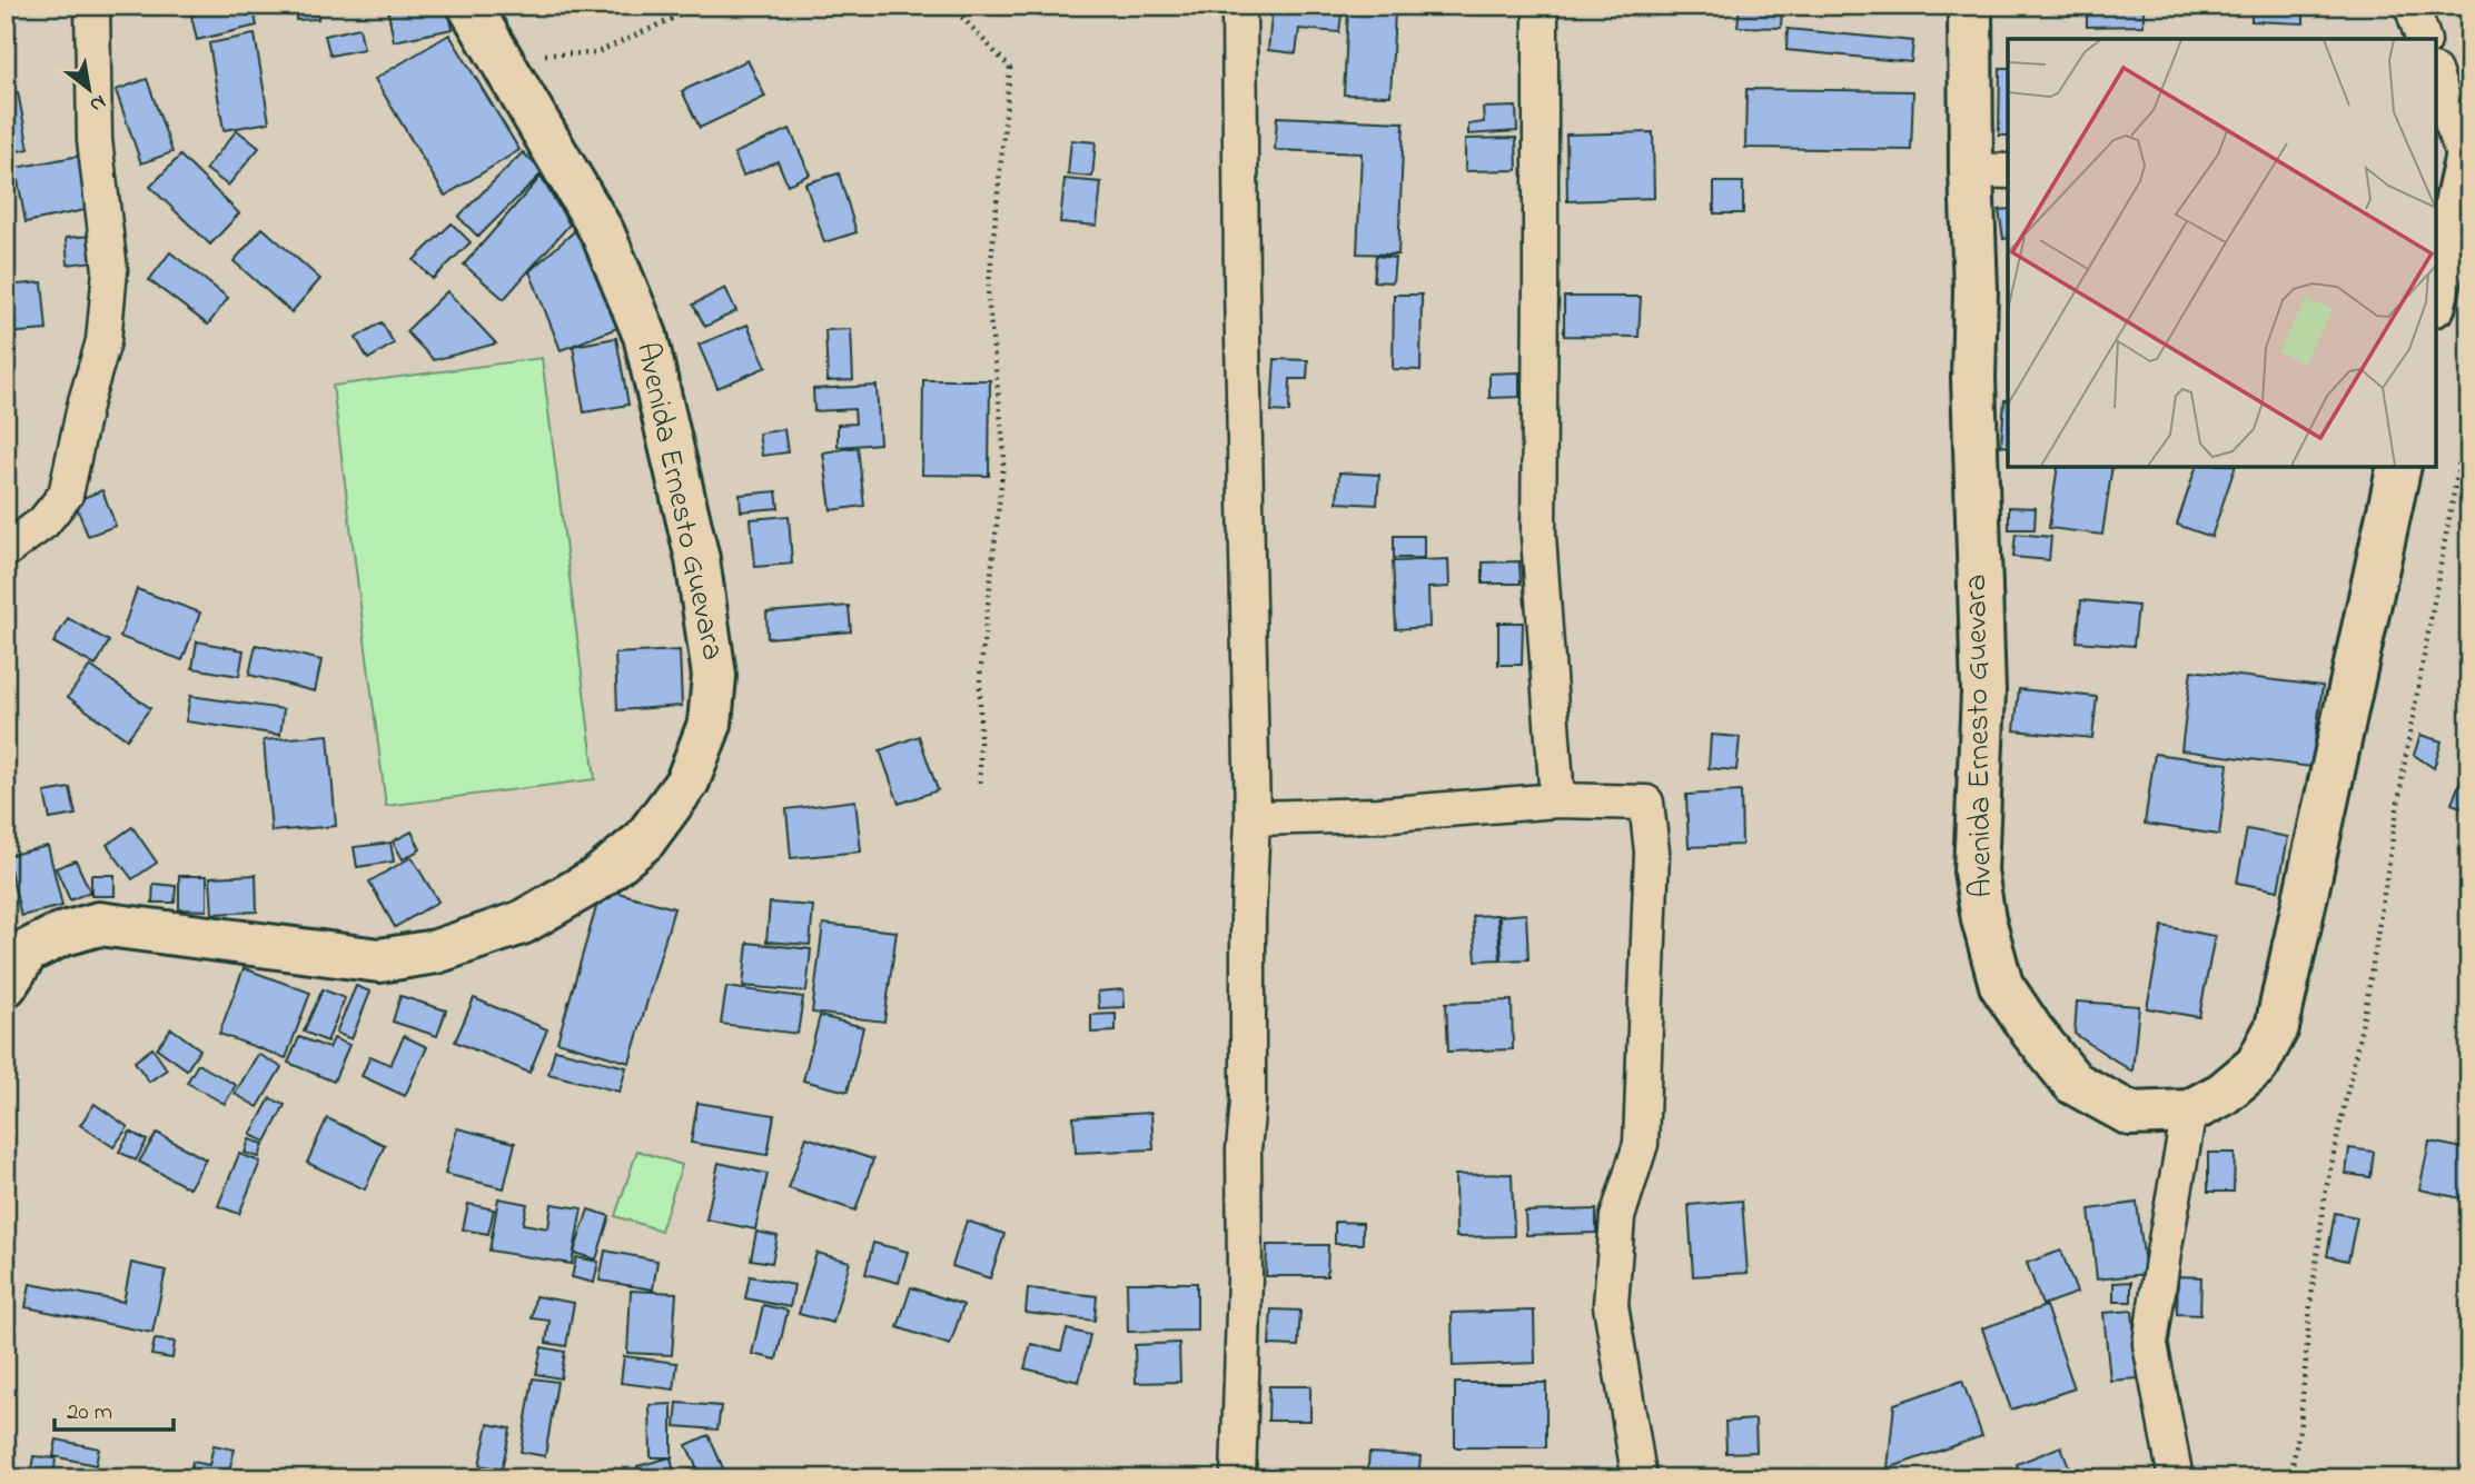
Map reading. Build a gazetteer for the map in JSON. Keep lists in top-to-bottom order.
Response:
{
  "streets": {
    "main road": ["Avenida Ernesto Guevara"]
  },
  "scale_bar": "20 m",
  "north": "bottom right"
}
